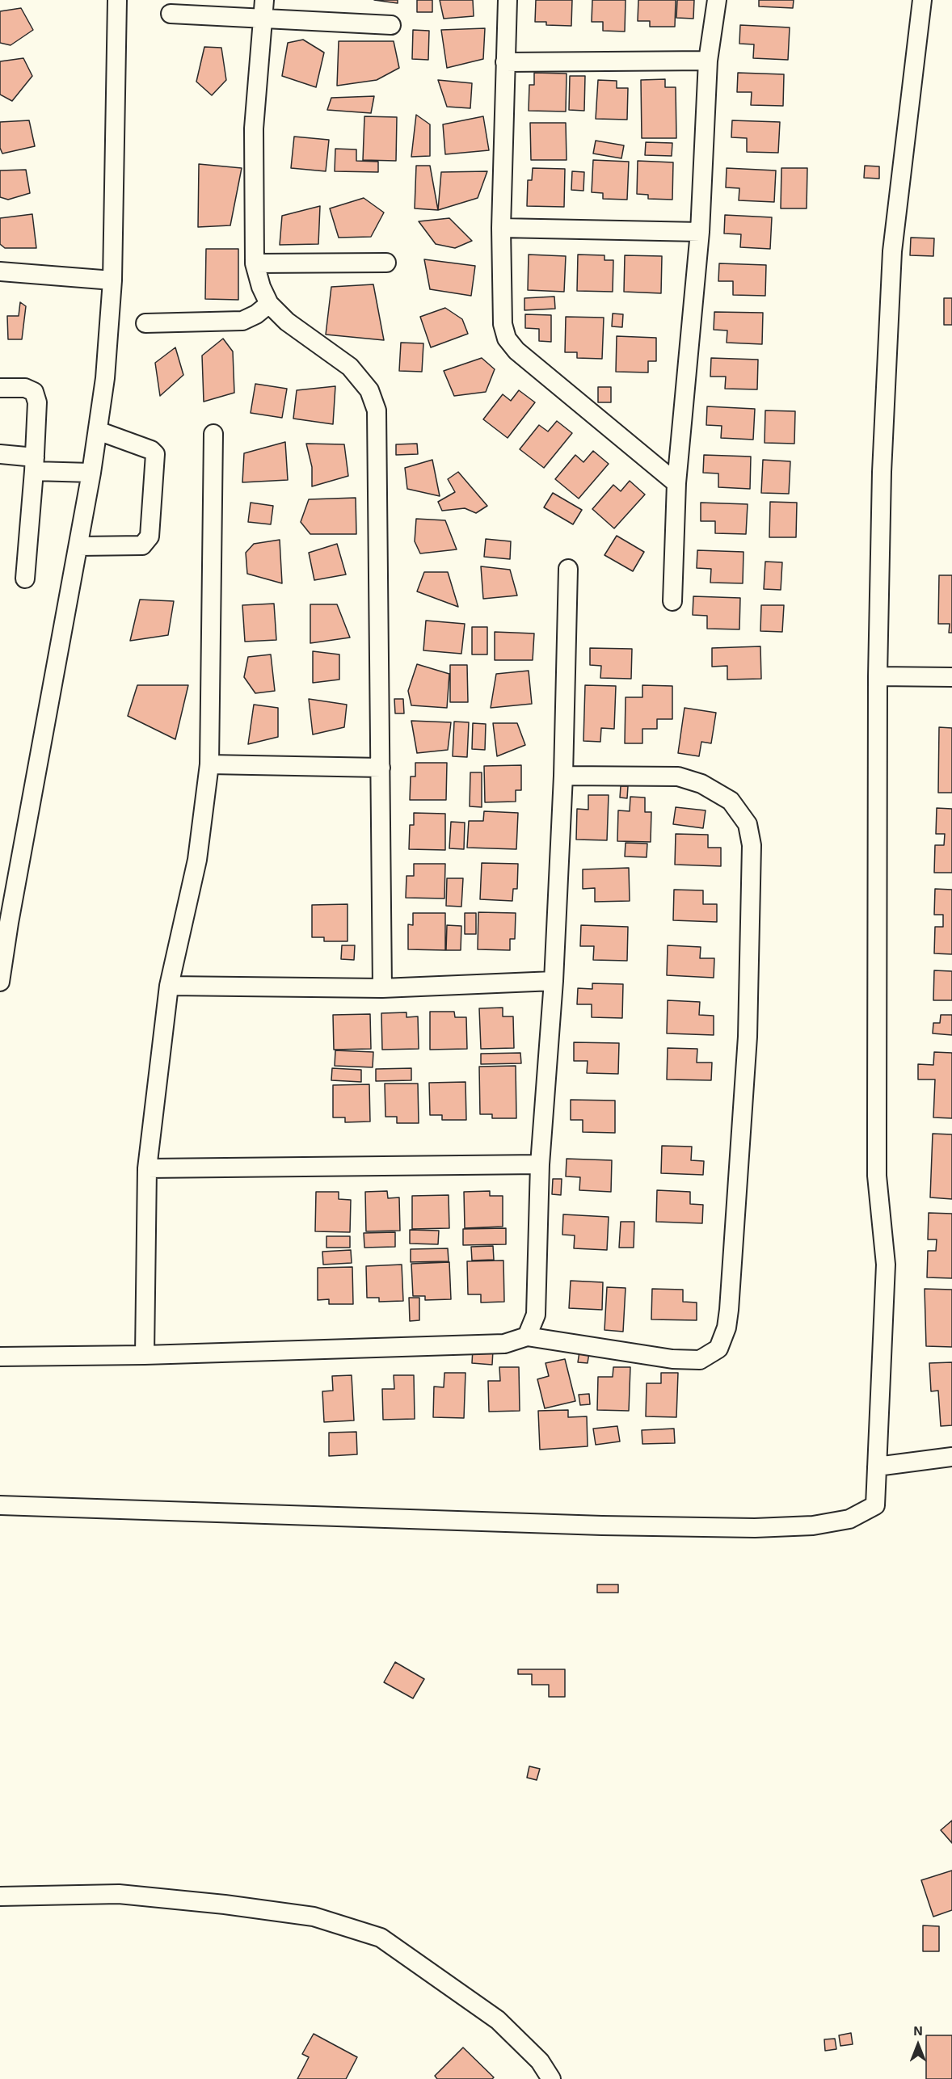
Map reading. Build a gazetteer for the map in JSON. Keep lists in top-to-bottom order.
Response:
{
  "north": "top"
}
